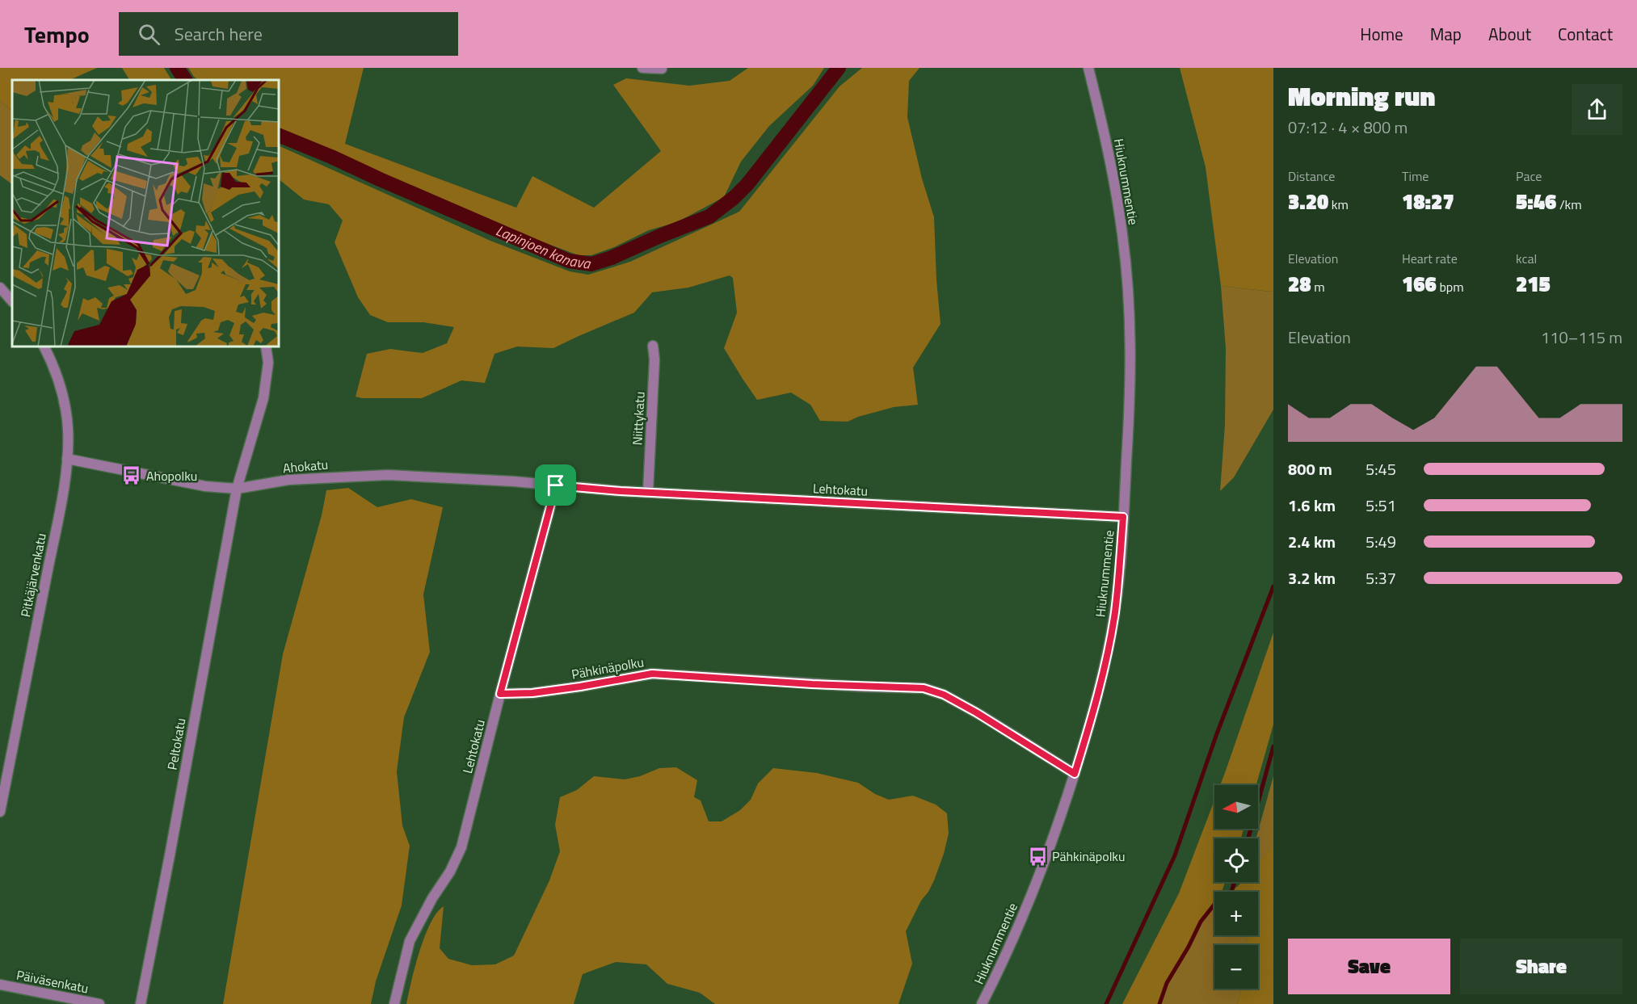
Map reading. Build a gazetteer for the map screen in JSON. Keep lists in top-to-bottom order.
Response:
{
  "streets": {
    "street": [
      "Hiuknummentie",
      "Niittykatu",
      "Ahokatu",
      "Lehtokatu",
      "Pitkäjärvenkatu",
      "Pähkinäpolku",
      "Peltokatu",
      "Päiväsenkatu"
    ]
  },
  "crossings": [
    ["Hiuknummentie", "Lehtokatu"],
    ["Hiuknummentie", "Pähkinäpolku"],
    ["Niittykatu", "Lehtokatu"],
    ["Ahokatu", "Lehtokatu"],
    ["Ahokatu", "Pitkäjärvenkatu"],
    ["Ahokatu", "Peltokatu"],
    ["Lehtokatu", "Pähkinäpolku"]
  ],
  "water": ["Lapinjoen kanava"],
  "places": {
    "bus stop": ["Ahopolku", "Pähkinäpolku"]
  },
  "north": "left",
  "page": {
    "header": "Tempo",
    "search": "Search here",
    "nav": [
      "Home",
      "Map",
      "About",
      "Contact"
    ],
    "heading": ["Morning run", "07:12 · 4 × 800 m"],
    "stats": [
      ["Distance", "3.20 km"],
      ["Time", "18:27"],
      ["Pace", "5:46 /km"],
      ["Elevation", "28 m"],
      ["Heart rate", "166 bpm"],
      ["kcal", "215"]
    ],
    "chart": ["Elevation", "110–115 m"],
    "list": [
      {
        "name": "800 m",
        "note": "5:45"
      },
      {
        "name": "1.6 km",
        "note": "5:51"
      },
      {
        "name": "2.4 km",
        "note": "5:49"
      },
      {
        "name": "3.2 km",
        "note": "5:37"
      }
    ],
    "map_buttons": ["+", "−"],
    "buttons": ["Save", "Share"]
  }
}
